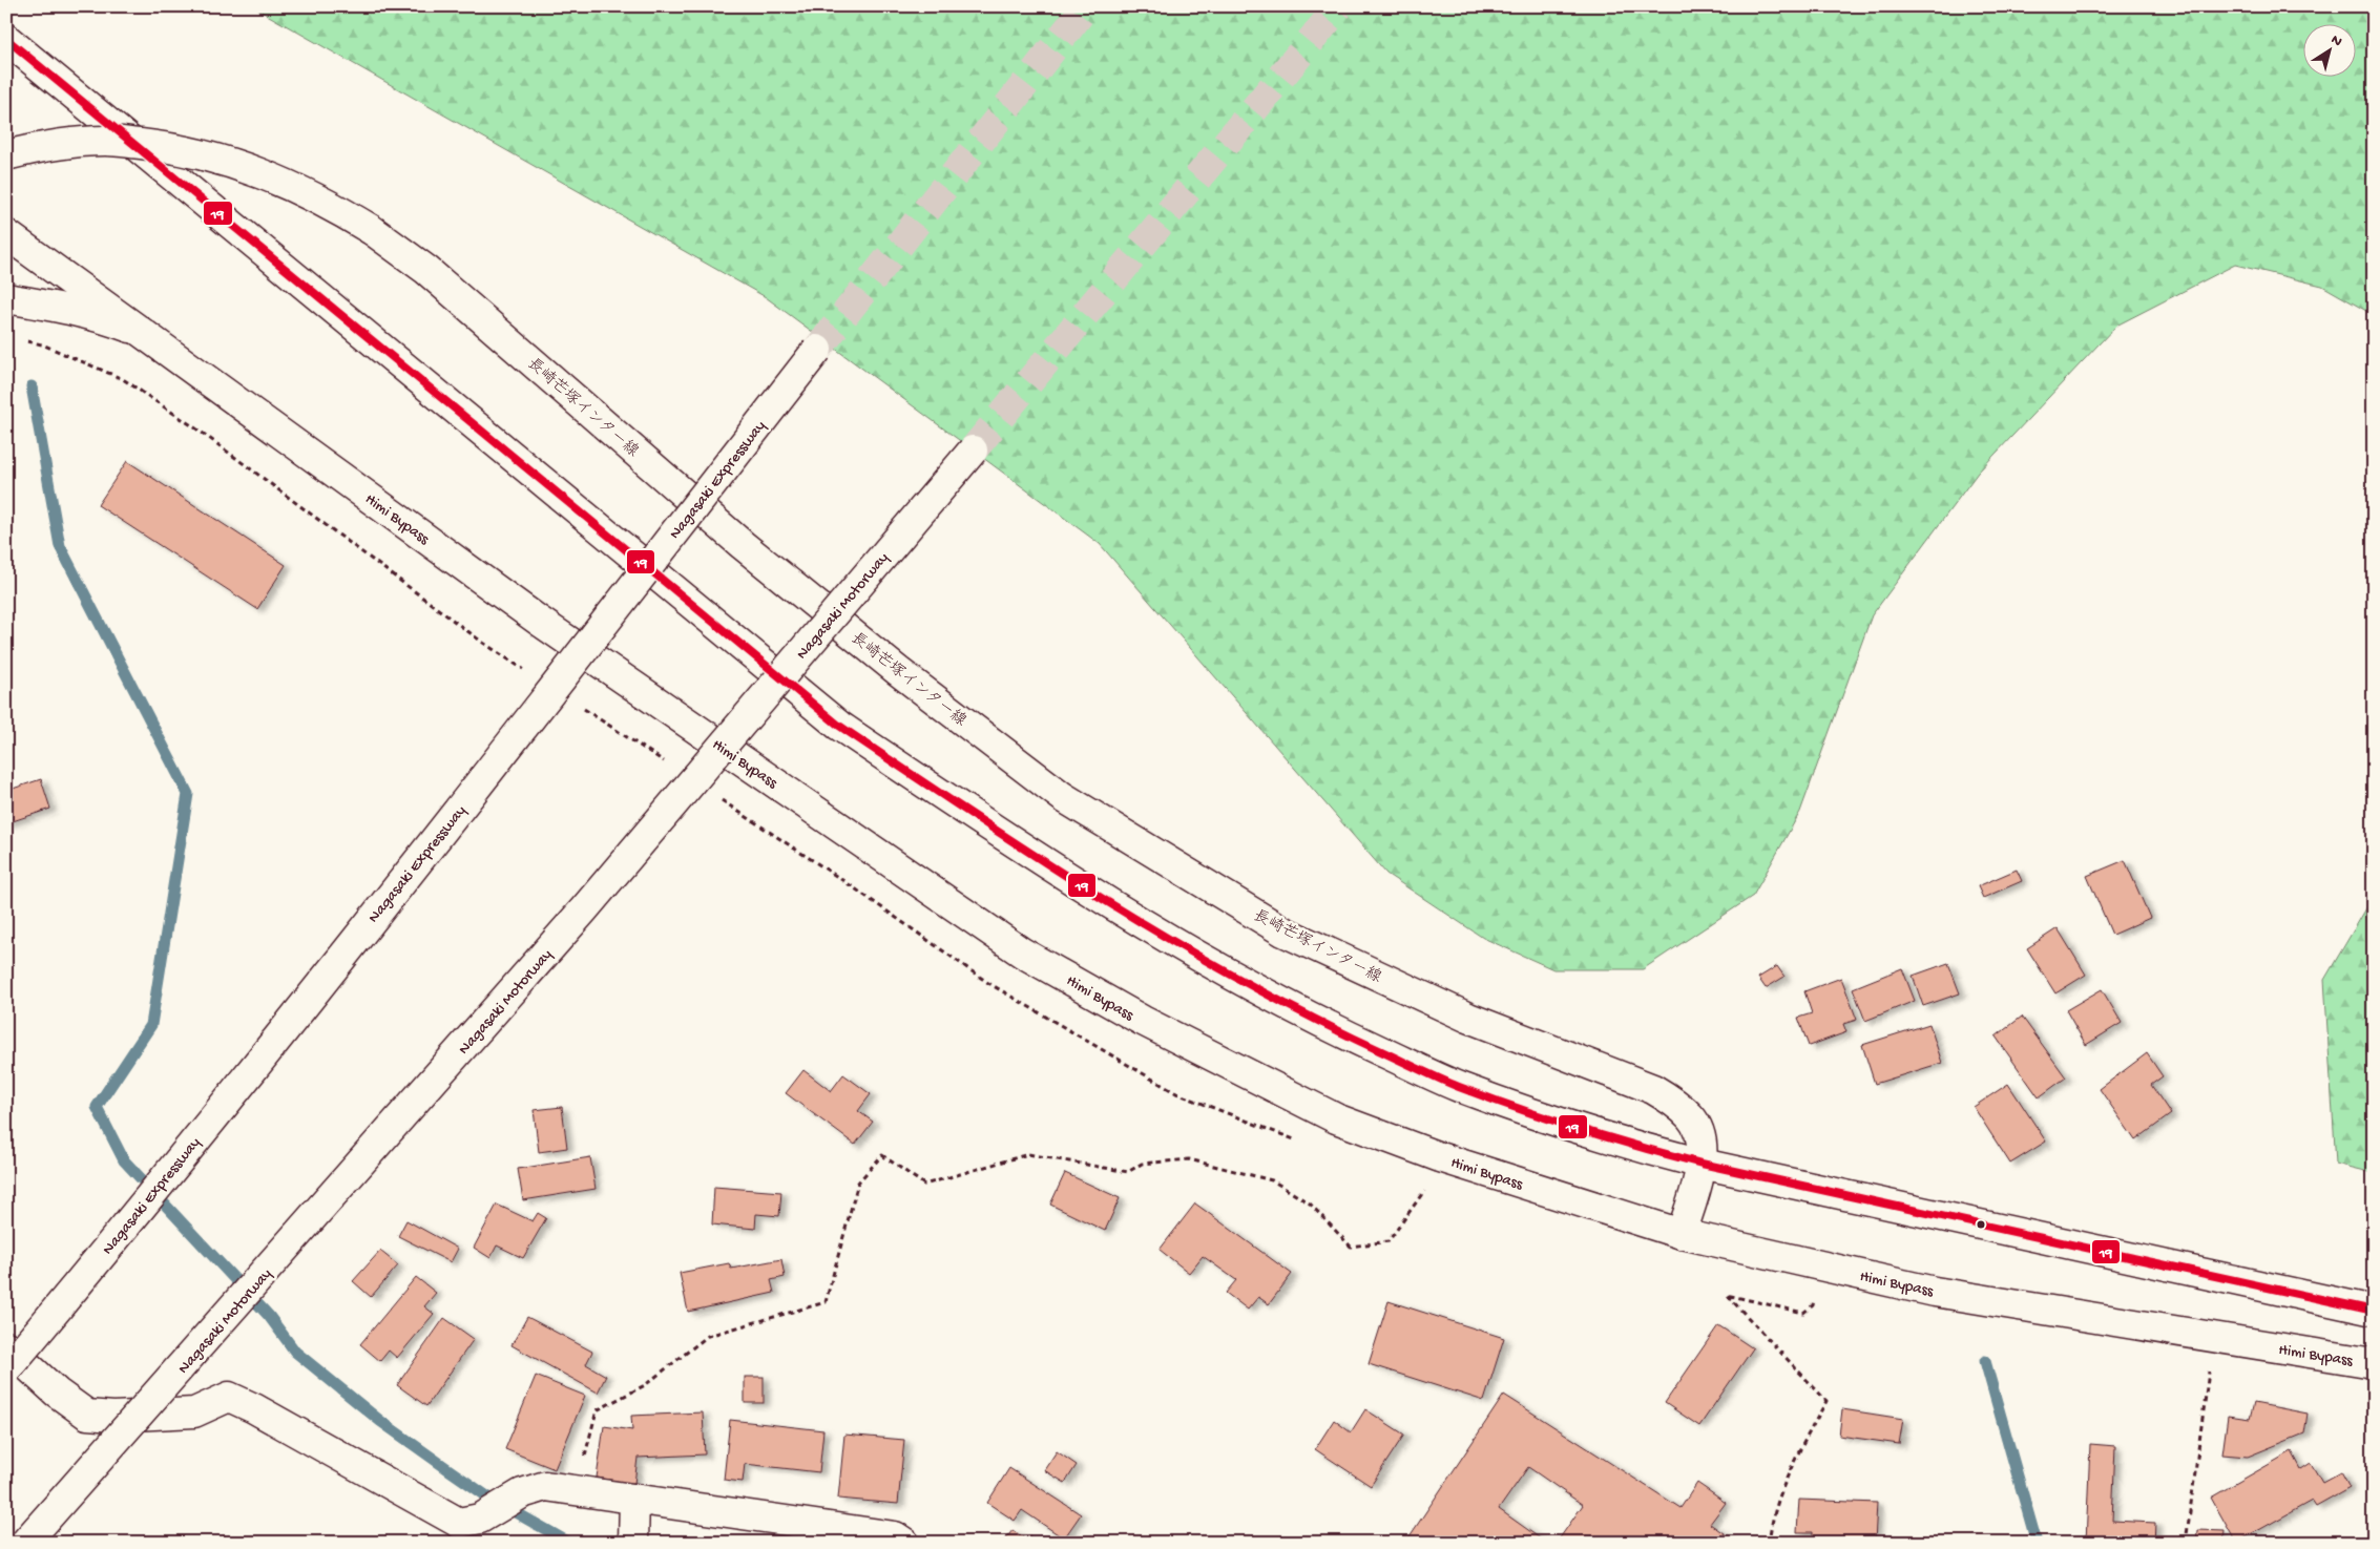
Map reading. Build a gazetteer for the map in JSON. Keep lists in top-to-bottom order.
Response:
{
  "streets": {
    "main road": [
      "長崎芒塚インター線",
      "Nagasaki Expressway",
      "Himi Bypass",
      "Nagasaki Motorway"
    ]
  },
  "crossings": [
    ["長崎芒塚インター線", "Himi Bypass"]
  ],
  "lines": ["transit line 19"],
  "north": "top right"
}
